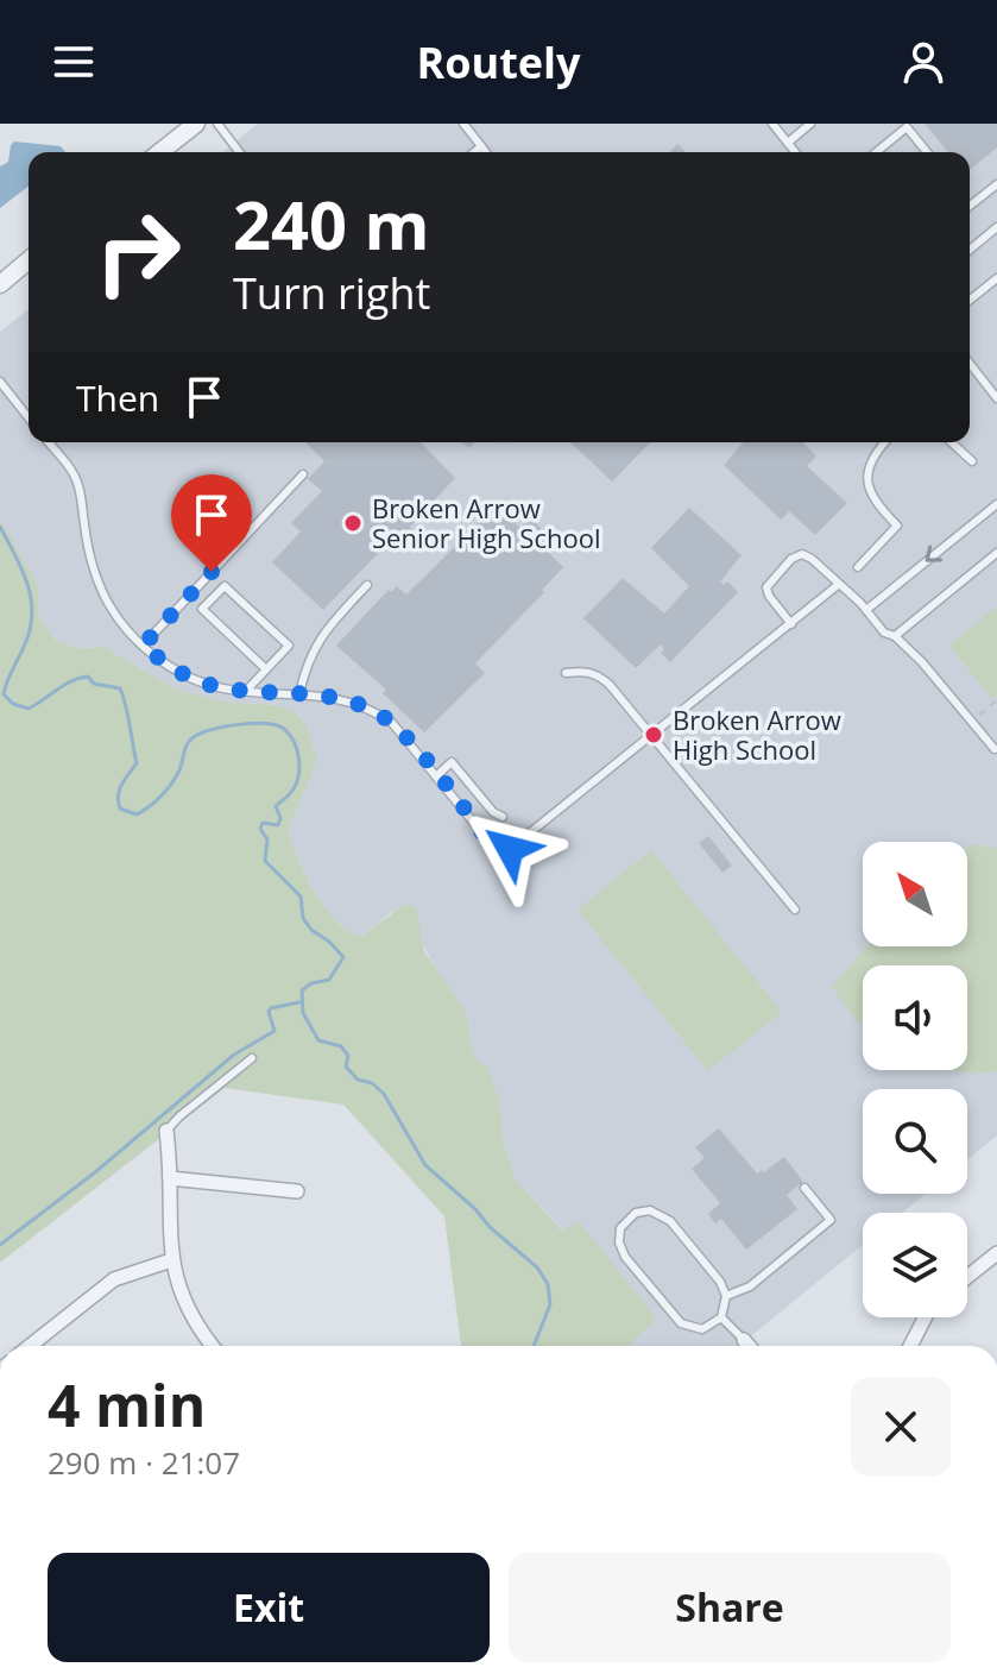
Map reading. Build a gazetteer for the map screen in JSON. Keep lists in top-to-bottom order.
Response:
{
  "places": ["Broken Arrow Senior High School", "Broken Arrow High School"],
  "north": "top left",
  "page": {
    "header": "Routely",
    "turn": ["240 m", "Turn right"],
    "then": "Then",
    "heading": ["4 min", "290 m · 21:07"],
    "buttons": ["Exit", "Share"]
  }
}
